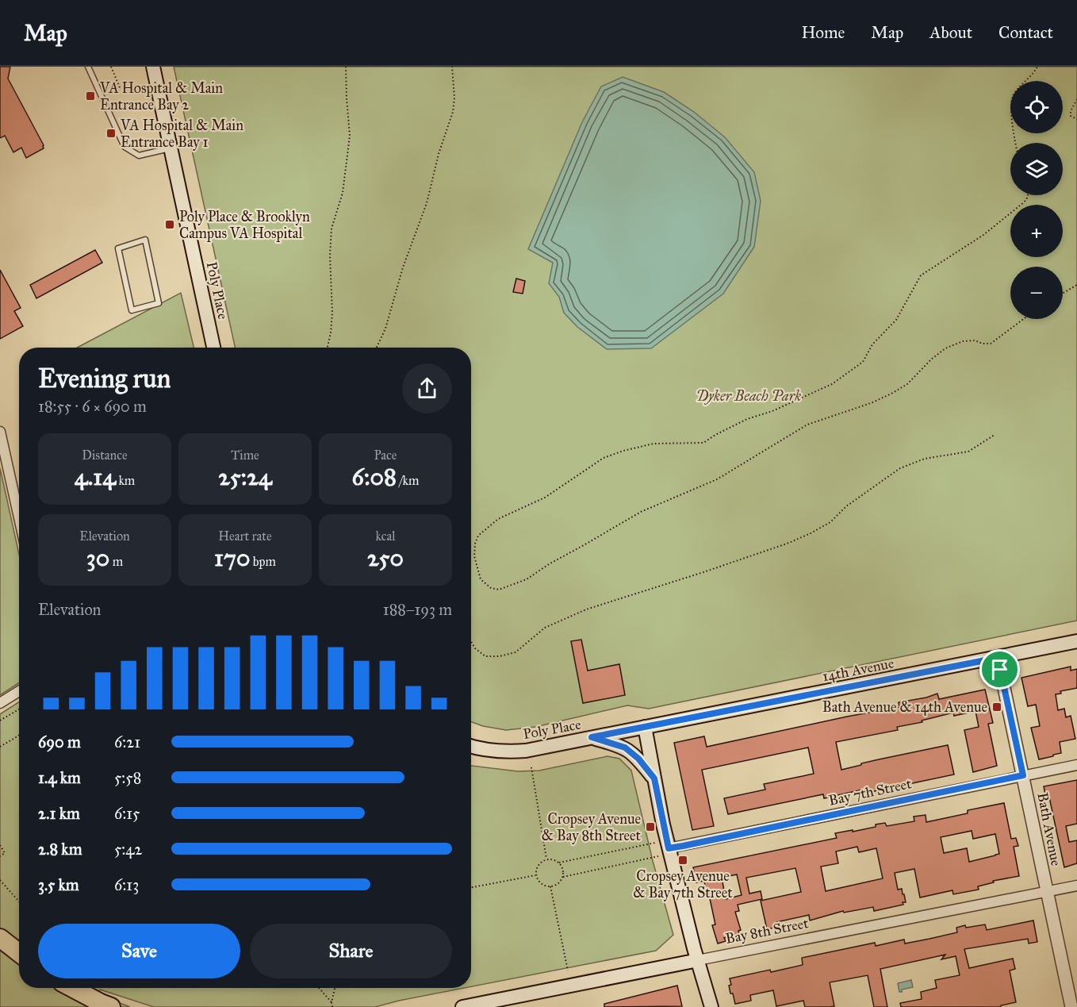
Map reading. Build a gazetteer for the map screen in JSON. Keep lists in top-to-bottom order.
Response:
{
  "streets": {
    "main road": ["Poly Place", "14th Avenue", "Bay 8th Street"],
    "street": ["Bay 7th Street", "Bath Avenue"]
  },
  "crossings": [
    ["Poly Place", "14th Avenue"],
    ["14th Avenue", "Bath Avenue"],
    ["Bay 7th Street", "Bath Avenue"],
    ["Bath Avenue", "Bay 8th Street"]
  ],
  "parks": ["Dyker Beach Park"],
  "places": {
    "transit": [
      "VA Hospital & Main Entrance Bay 2",
      "VA Hospital & Main Entrance Bay 1",
      "Poly Place & Brooklyn Campus VA Hospital",
      "Bath Avenue & 14th Avenue",
      "Cropsey Avenue & Bay 8th Street",
      "Cropsey Avenue & Bay 7th Street"
    ]
  },
  "page": {
    "header": "Map",
    "nav": [
      "Home",
      "Map",
      "About",
      "Contact"
    ],
    "map_buttons": ["+", "−"],
    "heading": ["Evening run", "18:55 · 6 × 690 m"],
    "stats": [
      ["Distance", "4.14 km"],
      ["Time", "25:24"],
      ["Pace", "6:08 /km"],
      ["Elevation", "30 m"],
      ["Heart rate", "170 bpm"],
      ["kcal", "250"]
    ],
    "chart": ["Elevation", "188–193 m"],
    "list": [
      {
        "name": "690 m",
        "note": "6:21"
      },
      {
        "name": "1.4 km",
        "note": "5:58"
      },
      {
        "name": "2.1 km",
        "note": "6:15"
      },
      {
        "name": "2.8 km",
        "note": "5:42"
      },
      {
        "name": "3.5 km",
        "note": "6:13"
      }
    ],
    "buttons": ["Save", "Share"]
  }
}
